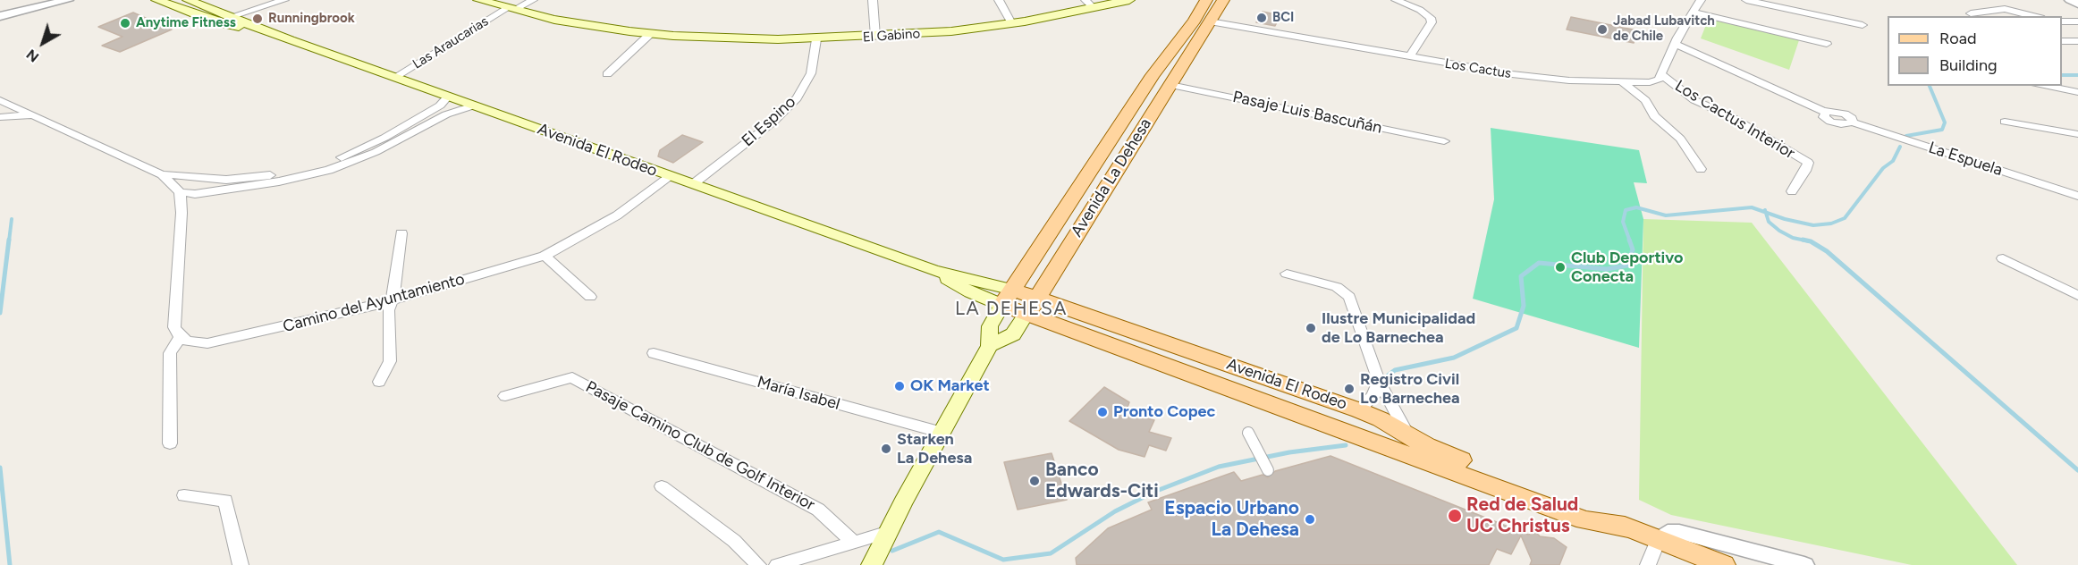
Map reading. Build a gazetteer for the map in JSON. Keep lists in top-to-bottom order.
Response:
{
  "streets": {
    "main road": ["El Gabino", "Avenida El Rodeo", "Avenida La Dehesa"],
    "street": [
      "Las Araucarias",
      "Los Cactus",
      "Pasaje Luis Bascuñán",
      "Los Cactus Interior",
      "El Espino",
      "La Espuela",
      "Camino del Ayuntamiento",
      "María Isabel",
      "Pasaje Camino Club de Golf Interior"
    ]
  },
  "crossings": [
    ["El Gabino", "Las Araucarias"],
    ["El Gabino", "El Espino"],
    ["Las Araucarias", "Avenida El Rodeo"],
    ["Los Cactus", "Los Cactus Interior"],
    ["Los Cactus", "Avenida La Dehesa"],
    ["Pasaje Luis Bascuñán", "Avenida La Dehesa"],
    ["El Espino", "Avenida El Rodeo"],
    ["Avenida El Rodeo", "Avenida La Dehesa"],
    ["Avenida El Rodeo", "Camino del Ayuntamiento"],
    ["Avenida La Dehesa", "María Isabel"]
  ],
  "districts": ["LA DEHESA"],
  "places": [
    "BCI",
    "Runningbrook",
    "Anytime Fitness",
    "Jabad Lubavitch de Chile",
    "Club Deportivo Conecta",
    "Ilustre Municipalidad de Lo Barnechea",
    "OK Market",
    "Registro Civil Lo Barnechea",
    "Pronto Copec",
    "Starken La Dehesa",
    "Banco Edwards-Citi",
    "Red de Salud UC Christus",
    "Espacio Urbano La Dehesa"
  ],
  "legend": ["Road", "Building"],
  "north": "bottom left"
}
